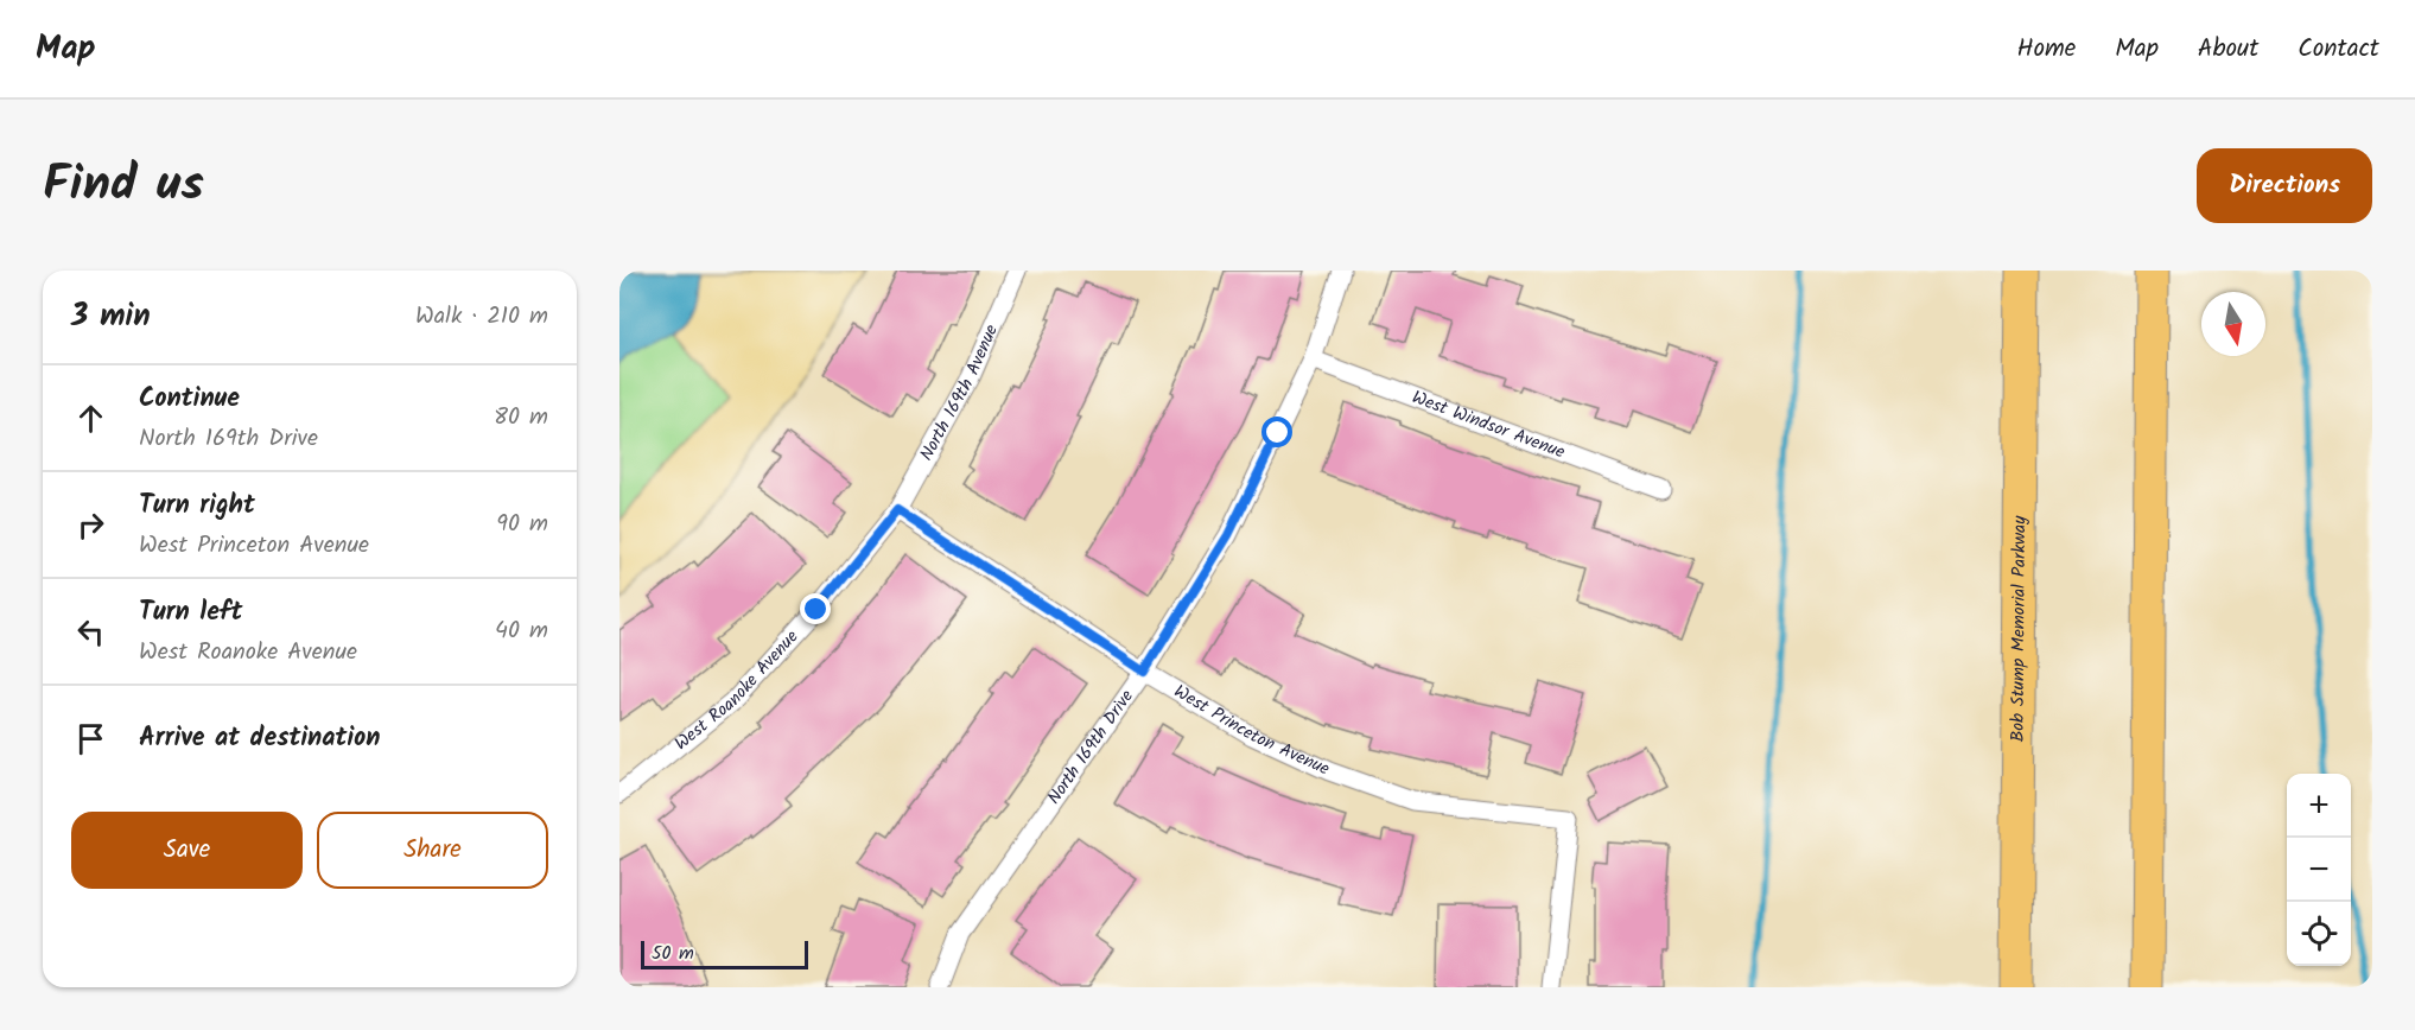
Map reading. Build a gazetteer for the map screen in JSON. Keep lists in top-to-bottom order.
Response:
{
  "streets": {
    "highway": ["Bob Stump Memorial Parkway"],
    "street": [
      "North 169th Avenue",
      "West Windsor Avenue",
      "West Roanoke Avenue",
      "West Princeton Avenue",
      "North 169th Drive"
    ]
  },
  "crossings": [
    ["North 169th Avenue", "West Roanoke Avenue"],
    ["North 169th Avenue", "West Princeton Avenue"],
    ["West Windsor Avenue", "North 169th Drive"],
    ["West Roanoke Avenue", "West Princeton Avenue"],
    ["West Princeton Avenue", "North 169th Drive"]
  ],
  "scale_bar": "50 m",
  "north": "bottom",
  "page": {
    "header": "Map",
    "nav": [
      "Home",
      "Map",
      "About",
      "Contact"
    ],
    "title": "Find us",
    "buttons": [
      "Directions",
      ["Save", "Share"]
    ],
    "heading": ["3 min", "Walk · 210 m"],
    "list": [
      ["Continue", "North 169th Drive", "80 m"],
      ["Turn right", "West Princeton Avenue", "90 m"],
      ["Turn left", "West Roanoke Avenue", "40 m"],
      "Arrive at destination"
    ],
    "map_buttons": ["+", "−"],
    "scale": "50 m"
  }
}
